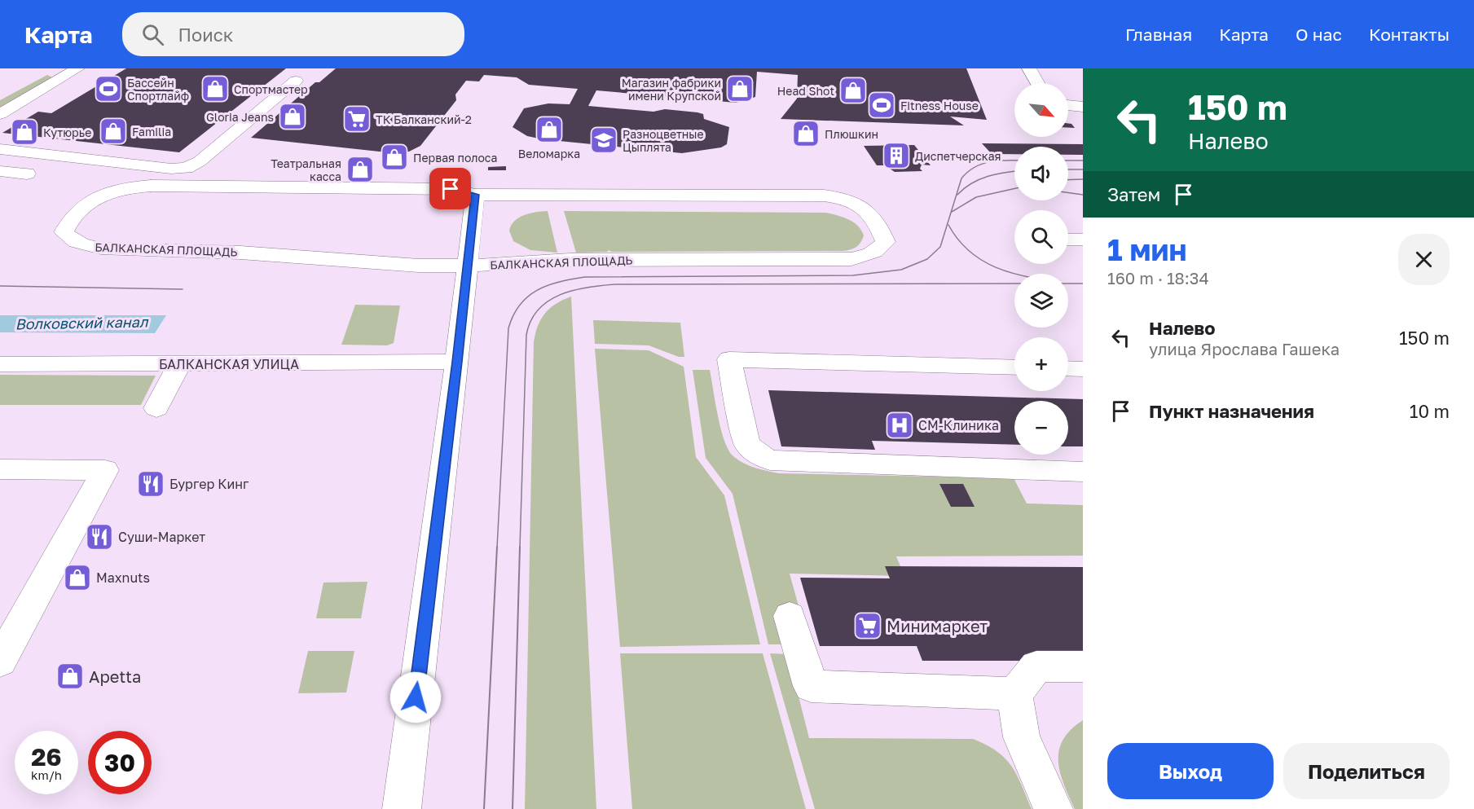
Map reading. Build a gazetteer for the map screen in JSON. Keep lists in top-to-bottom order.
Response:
{
  "streets": {
    "street": ["БАЛКАНСКАЯ ПЛОЩАДЬ", "БАЛКАНСКАЯ УЛИЦА"]
  },
  "water": ["Волковский канал"],
  "places": {
    "sports": ["Бассейн Спортлайф", "Fitness House"],
    "shop": [
      "Спортмастер",
      "Магазин фабрики имени Крупской",
      "Head Shot",
      "Gloria Jeans",
      "Веломарка",
      "Familia",
      "Кутюрье",
      "Плюшкин",
      "Первая полоса",
      "Театральная касса",
      "Maxnuts",
      "Apetta"
    ],
    "supermarket": ["ТК Балканский-2", "Минимаркет"],
    "school or university": ["Разноцветные Цыплята"],
    "building": ["Диспетчерская"],
    "hospital": ["СМ-Клиника"],
    "restaurant": ["Бургер Кинг", "Суши-Маркет"]
  },
  "north": "bottom right",
  "page": {
    "header": "Карта",
    "search": "Поиск",
    "nav": [
      "Главная",
      "Карта",
      "О нас",
      "Контакты"
    ],
    "turn": ["150 m", "Налево"],
    "map_buttons": ["+", "−"],
    "then": "Затем",
    "heading": ["1 мин", "160 m · 18:34"],
    "list": [
      {
        "name": "Налево",
        "note": "улица Ярослава Гашека",
        "value": "150 m"
      },
      {
        "name": "Пункт назначения",
        "value": "10 m"
      }
    ],
    "speed": "26 km/h",
    "limit": "30",
    "buttons": ["Выход", "Поделиться"]
  }
}
